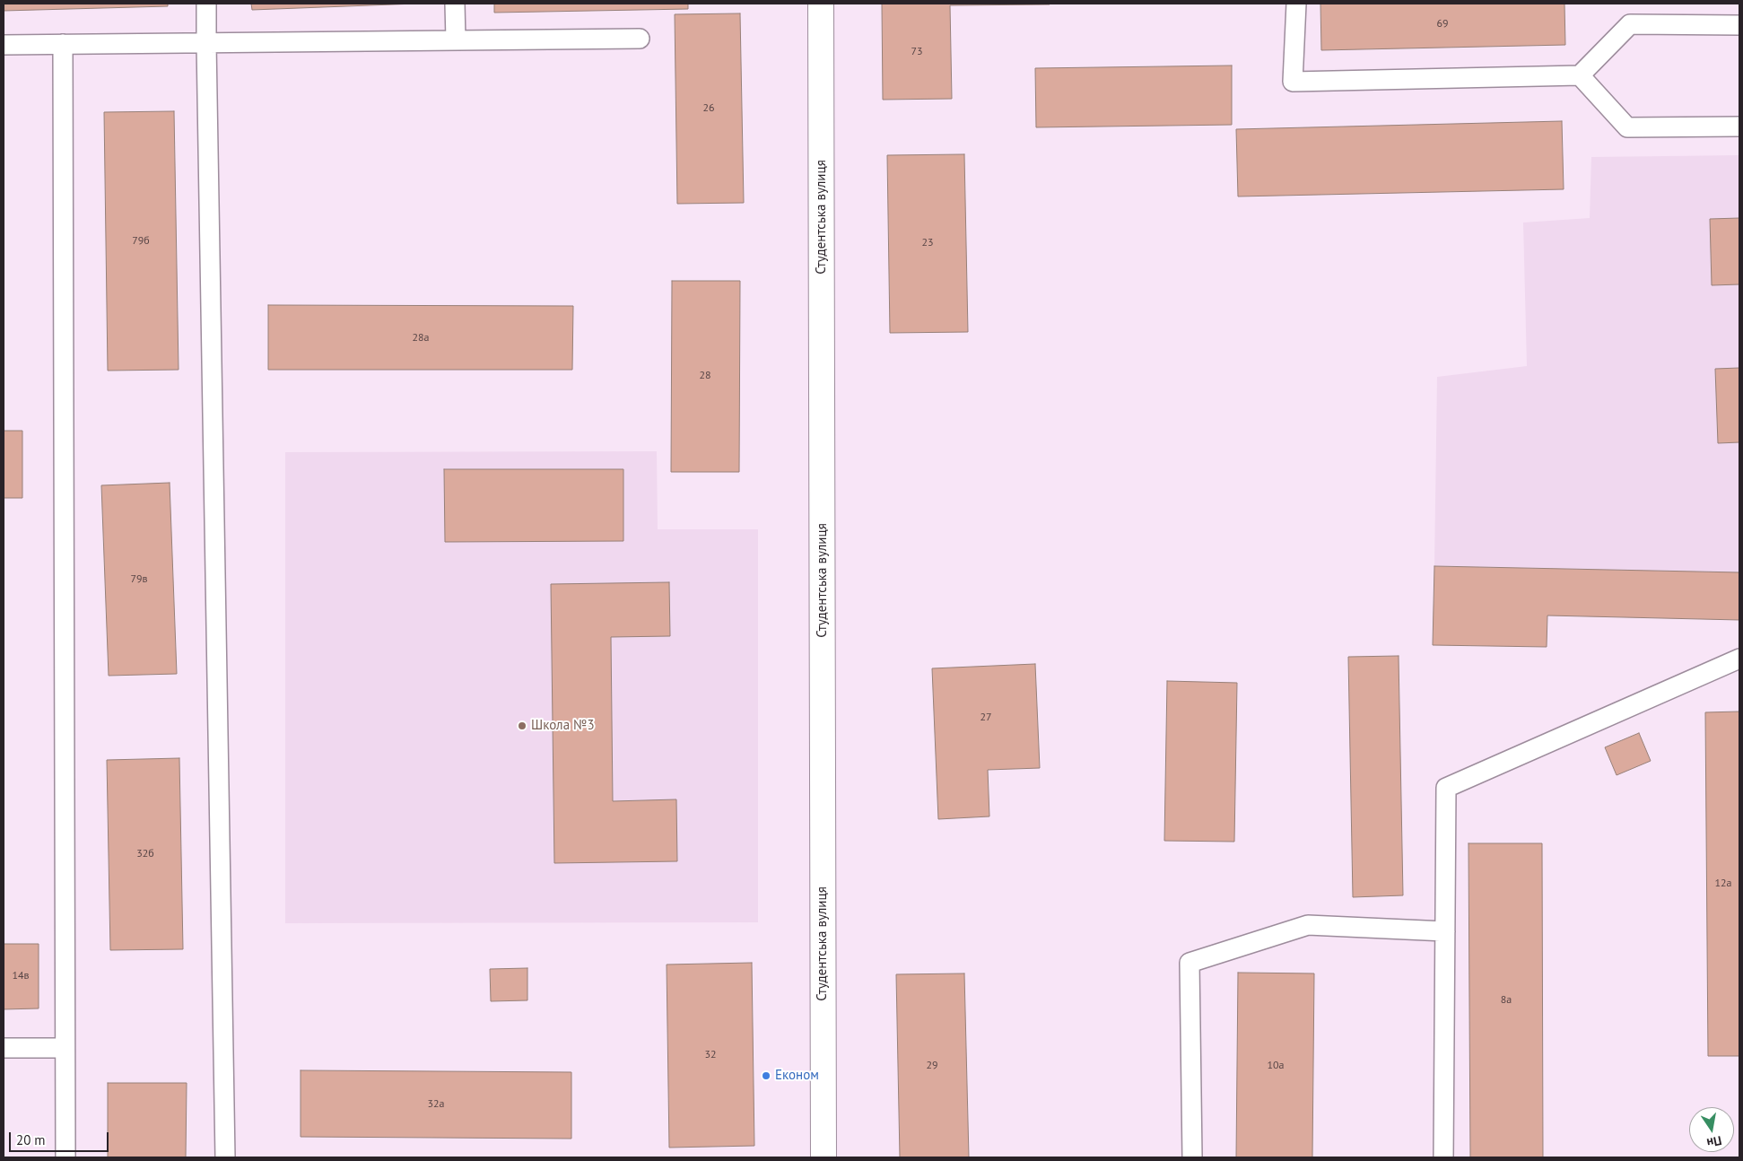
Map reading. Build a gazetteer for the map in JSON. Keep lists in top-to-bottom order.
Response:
{
  "streets": {
    "street": ["Студентська вулиця"]
  },
  "places": ["Школа №3", "Економ"],
  "house_numbers": [
    "69",
    "73",
    "26",
    "79б",
    "23",
    "28а",
    "28",
    "79в",
    "27",
    "32б",
    "12а",
    "14в",
    "8а",
    "32",
    "29",
    "10а",
    "32а"
  ],
  "scale_bar": "20 m",
  "north": "bottom"
}
